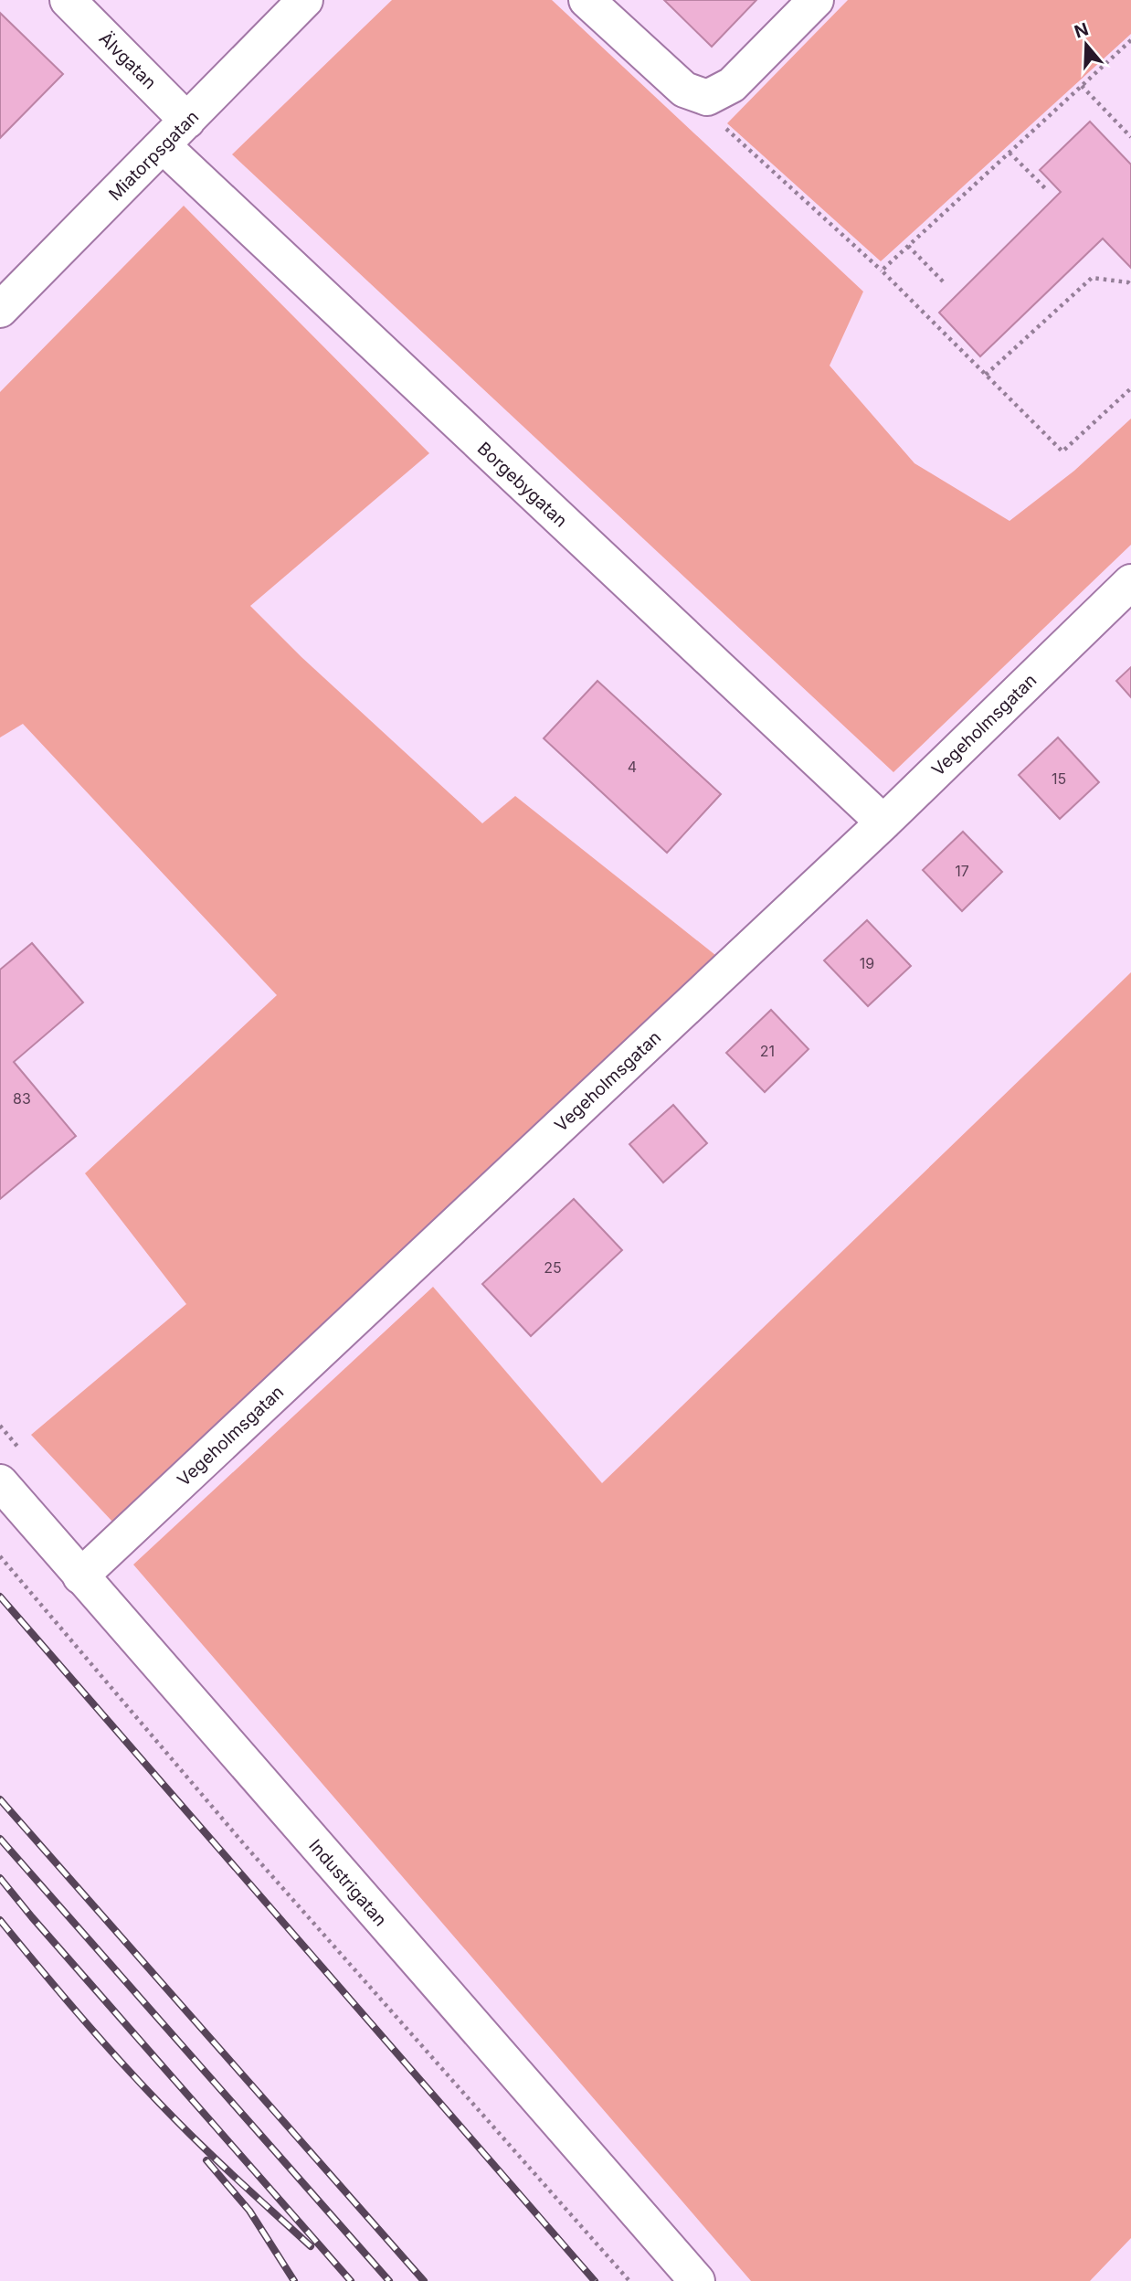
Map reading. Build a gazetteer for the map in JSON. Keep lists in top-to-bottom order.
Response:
{
  "streets": {
    "street": [
      "Älvgatan",
      "Miatorpsgatan",
      "Borgebygatan",
      "Vegeholmsgatan",
      "Industrigatan"
    ]
  },
  "crossings": [
    ["Älvgatan", "Miatorpsgatan"],
    ["Miatorpsgatan", "Borgebygatan"],
    ["Borgebygatan", "Vegeholmsgatan"],
    ["Vegeholmsgatan", "Industrigatan"]
  ],
  "house_numbers": [
    "4",
    "15",
    "17",
    "19",
    "21",
    "83",
    "25"
  ],
  "north": "top"
}
